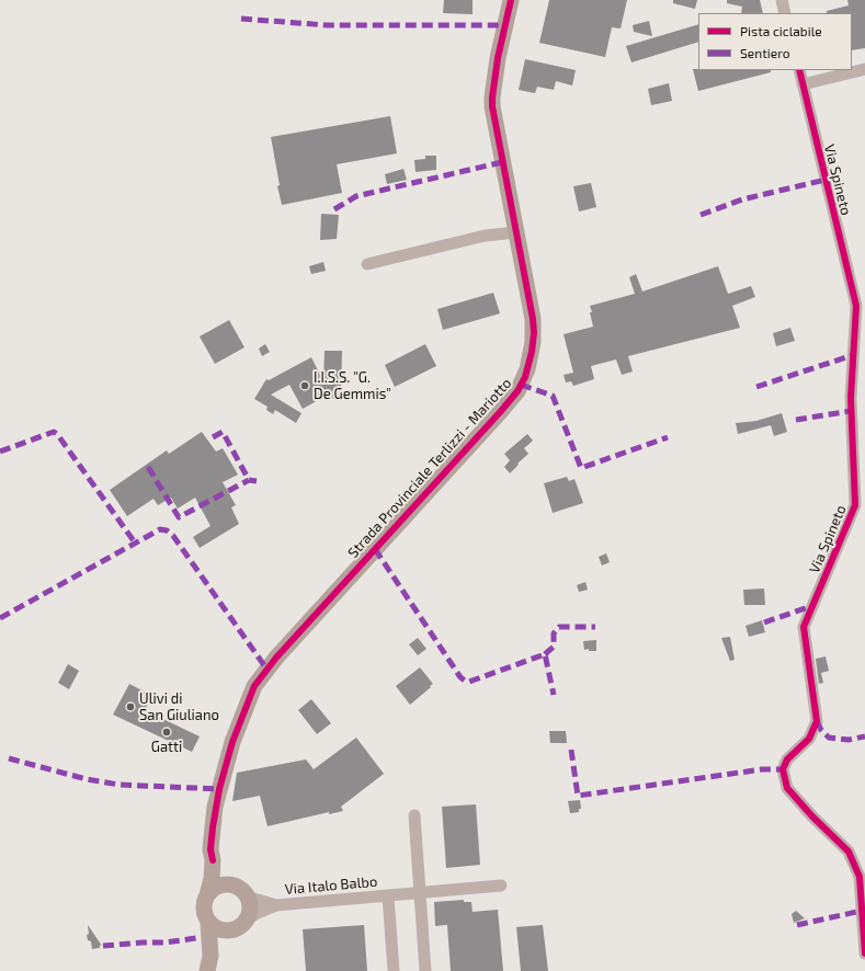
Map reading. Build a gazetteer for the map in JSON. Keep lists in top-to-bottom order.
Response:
{
  "streets": {
    "main road": ["Strada Provinciale Terlizzi - Mariotto"],
    "street": ["Via Spineto", "Via Italo Balbo"]
  },
  "places": ["I.I.S.S. \"G. De Gemmis\"", "Ulivi di San Giuliano", "Gatti"],
  "legend": ["Pista ciclabile", "Sentiero"]
}
